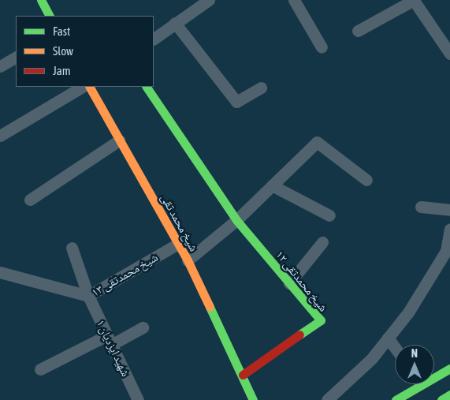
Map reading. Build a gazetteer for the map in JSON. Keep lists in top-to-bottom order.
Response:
{
  "streets": {
    "main road": ["شیخ محمد تقی", "شیخ محمدتقی ۱۲"],
    "street": ["شیخ محمدتقی ۱۳", "شهید ایزدیان ۱"]
  },
  "crossings": [
    ["شیخ محمد تقی", "شیخ محمدتقی ۱۳"],
    ["شیخ محمد تقی", "شیخ محمدتقی ۱۲"],
    ["شیخ محمدتقی ۱۳", "شهید ایزدیان ۱"]
  ],
  "legend": ["Fast", "Slow", "Jam"],
  "north": "top"
}
